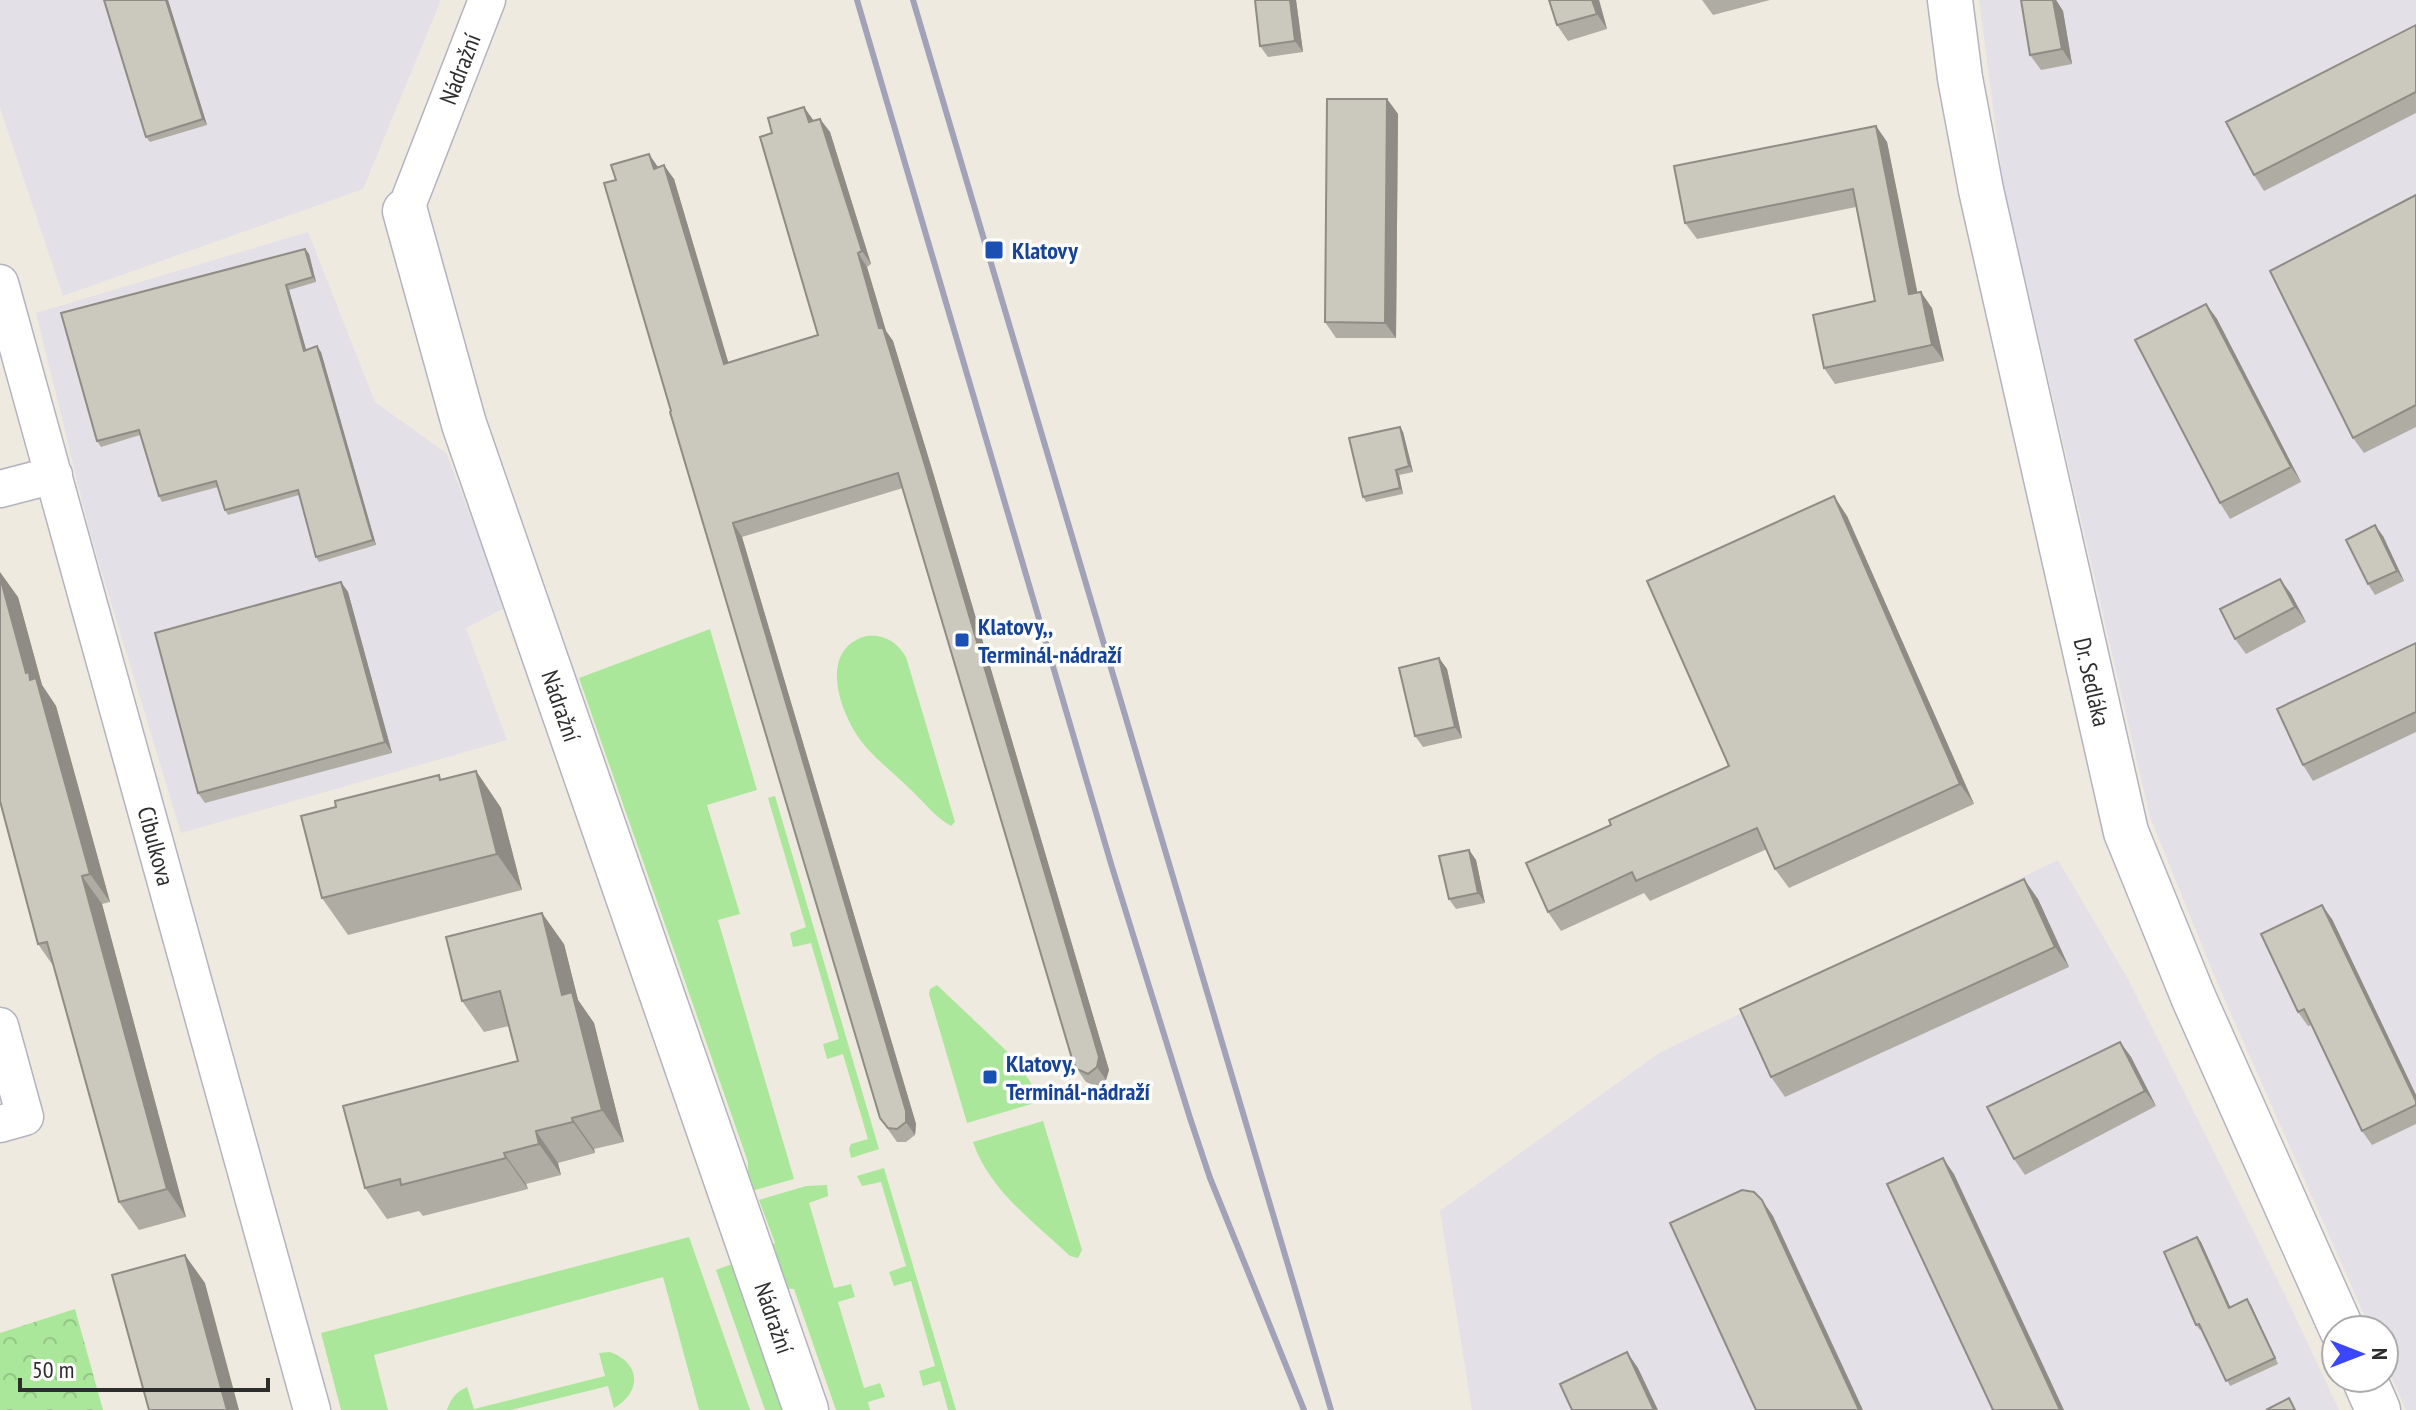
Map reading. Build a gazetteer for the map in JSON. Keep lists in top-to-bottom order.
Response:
{
  "streets": {
    "street": ["Nádražní", "Dr. Sedláka", "Cibulkova"]
  },
  "places": {
    "transit": ["Klatovy", "Klatovy,, Terminál-nádraží", "Klatovy, Terminál-nádraží"]
  },
  "scale_bar": "50 m",
  "north": "right"
}
